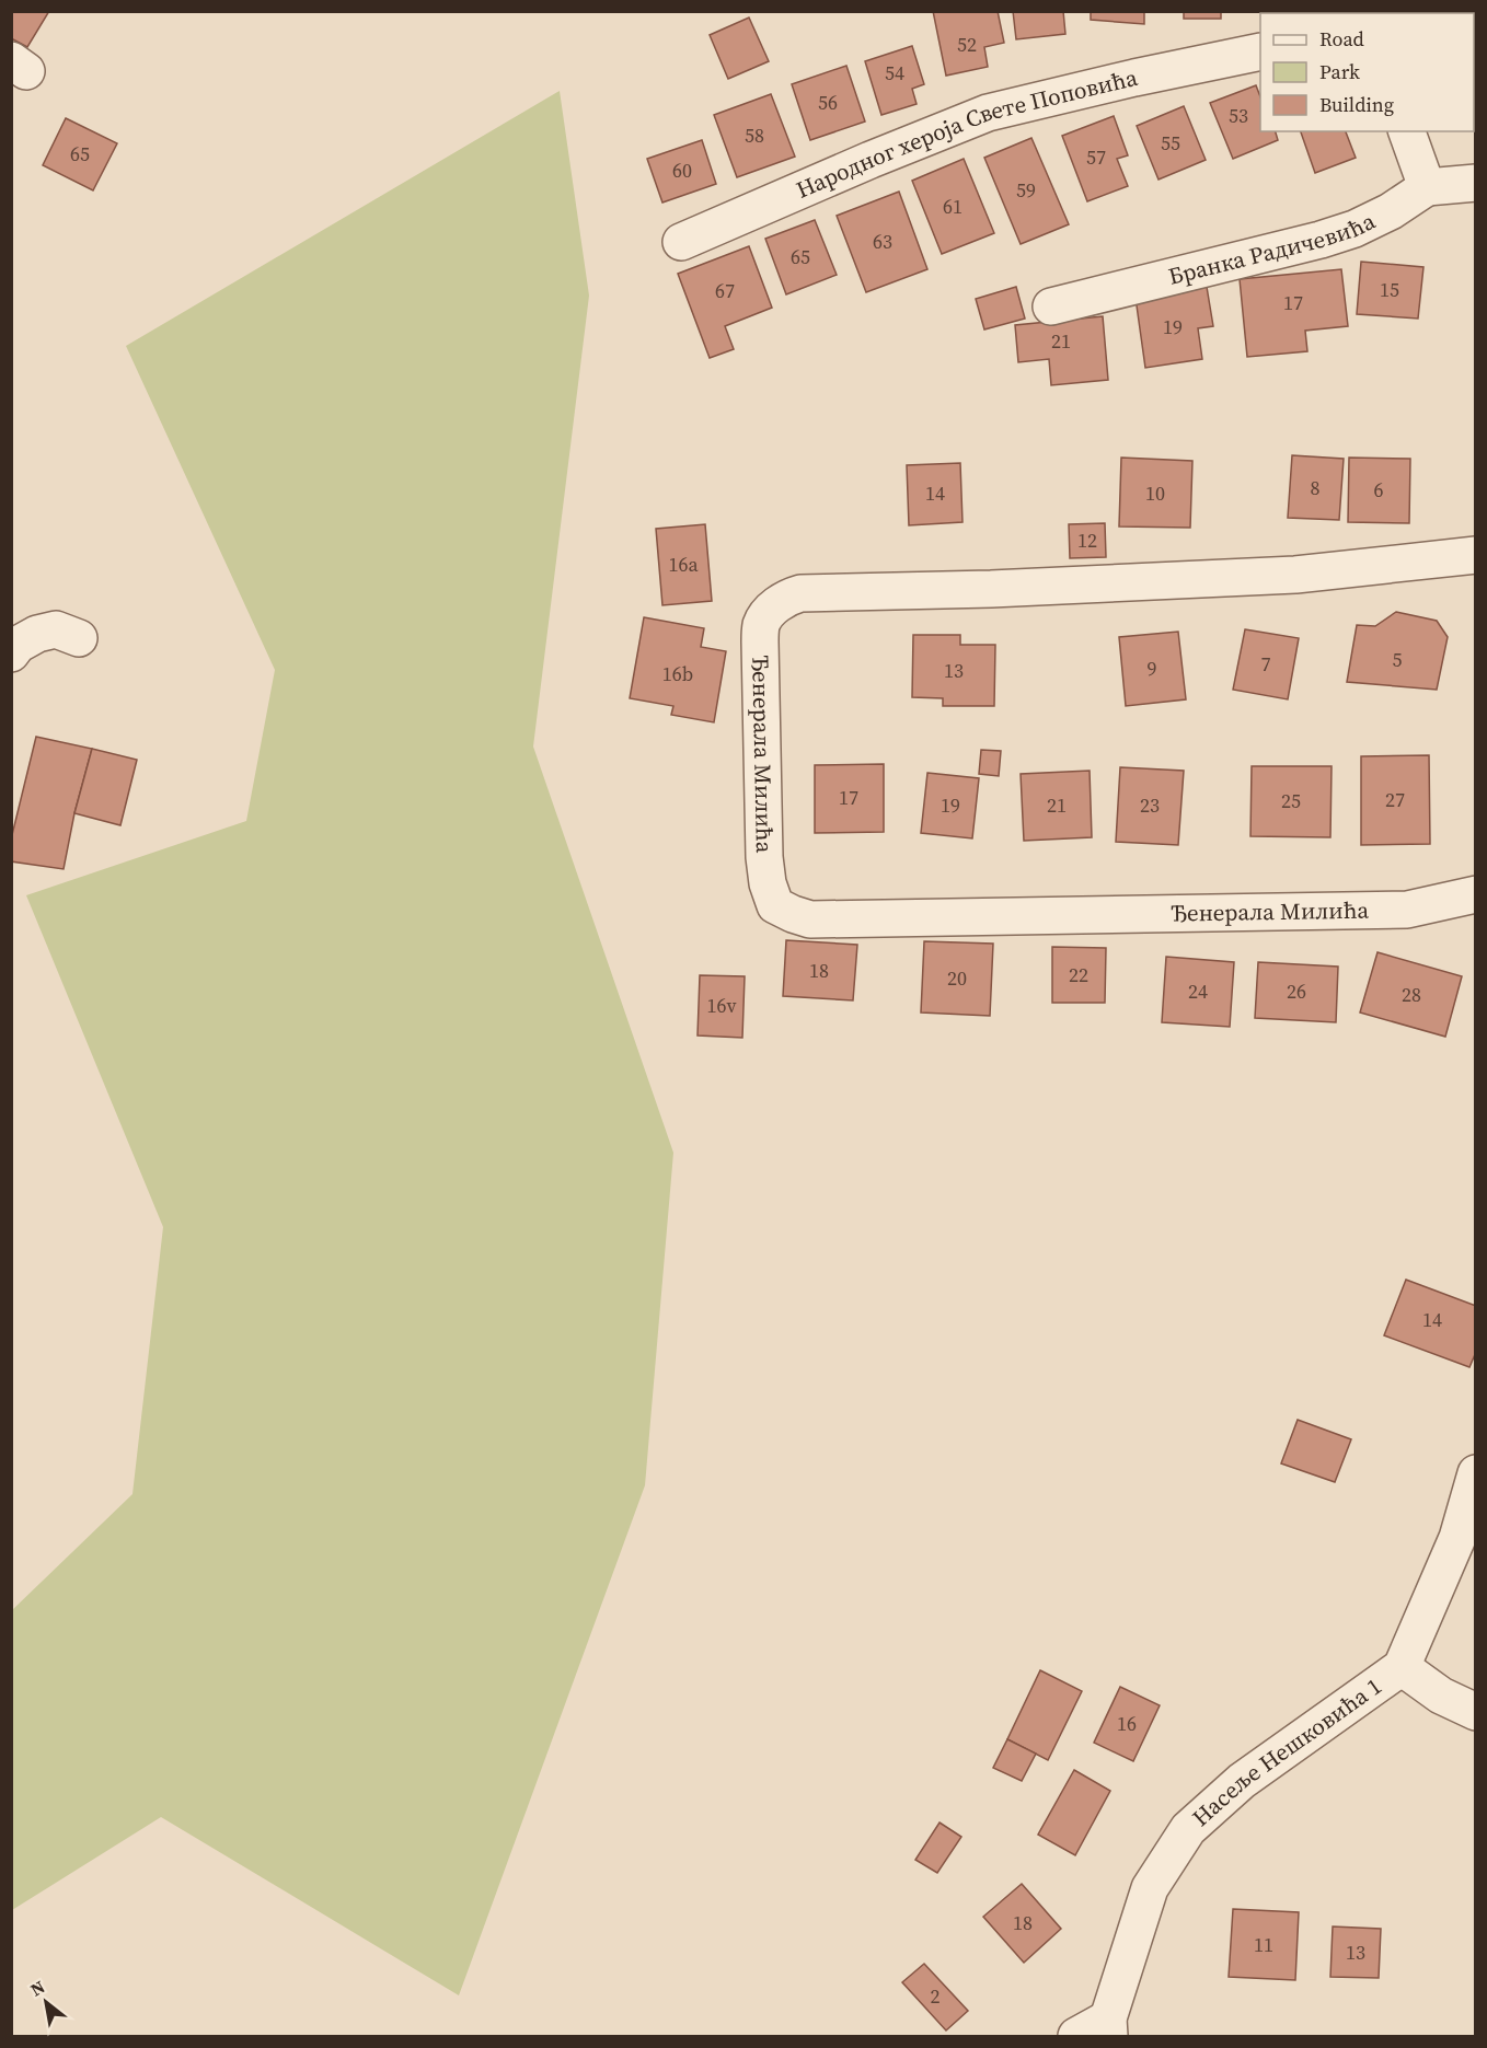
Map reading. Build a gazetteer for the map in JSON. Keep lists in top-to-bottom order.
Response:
{
  "streets": {
    "street": [
      "Народног хероја Свете Поповића",
      "Бранка Радичевића",
      "Ђенерала Милића",
      "Насеље Нешковића 1"
    ]
  },
  "house_numbers": [
    "52",
    "54",
    "56",
    "53",
    "58",
    "55",
    "65",
    "57",
    "60",
    "59",
    "61",
    "63",
    "65",
    "15",
    "67",
    "17",
    "19",
    "21",
    "8",
    "6",
    "14",
    "10",
    "12",
    "16a",
    "5",
    "7",
    "9",
    "13",
    "16b",
    "17",
    "27",
    "25",
    "19",
    "21",
    "23",
    "18",
    "22",
    "20",
    "24",
    "26",
    "28",
    "16v",
    "14",
    "16",
    "18",
    "11",
    "13",
    "2"
  ],
  "legend": ["Road", "Park", "Building"],
  "north": "top left"
}
